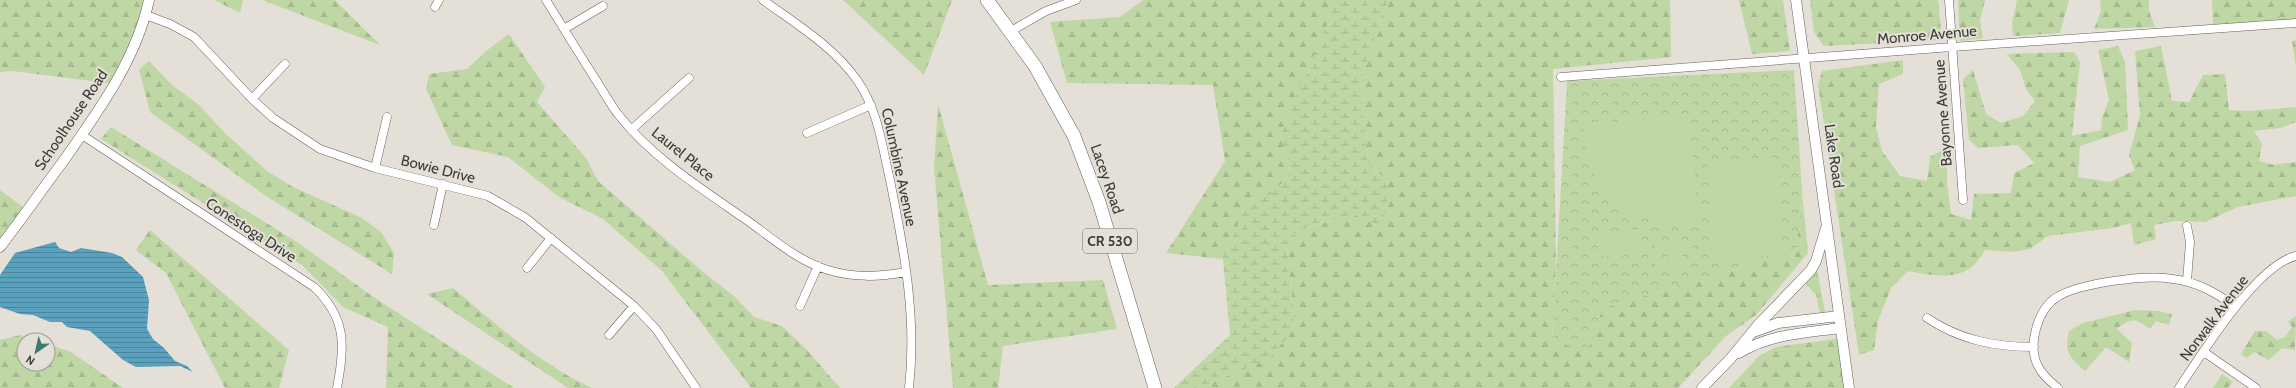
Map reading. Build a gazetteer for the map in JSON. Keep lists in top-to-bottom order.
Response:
{
  "streets": {
    "main road": ["Lacey Road", "CR 530"],
    "street": [
      "Monroe Avenue",
      "Bayonne Avenue",
      "Schoolhouse Road",
      "Laurel Place",
      "Lake Road",
      "Columbine Avenue",
      "Bowie Drive",
      "Conestoga Drive",
      "Norwalk Avenue"
    ]
  },
  "crossings": [
    ["Monroe Avenue", "Bayonne Avenue"],
    ["Monroe Avenue", "Lake Road"],
    ["Schoolhouse Road", "Bowie Drive"],
    ["Schoolhouse Road", "Conestoga Drive"],
    ["Laurel Place", "Columbine Avenue"],
    ["Lacey Road", "CR 530"]
  ],
  "north": "bottom left"
}
